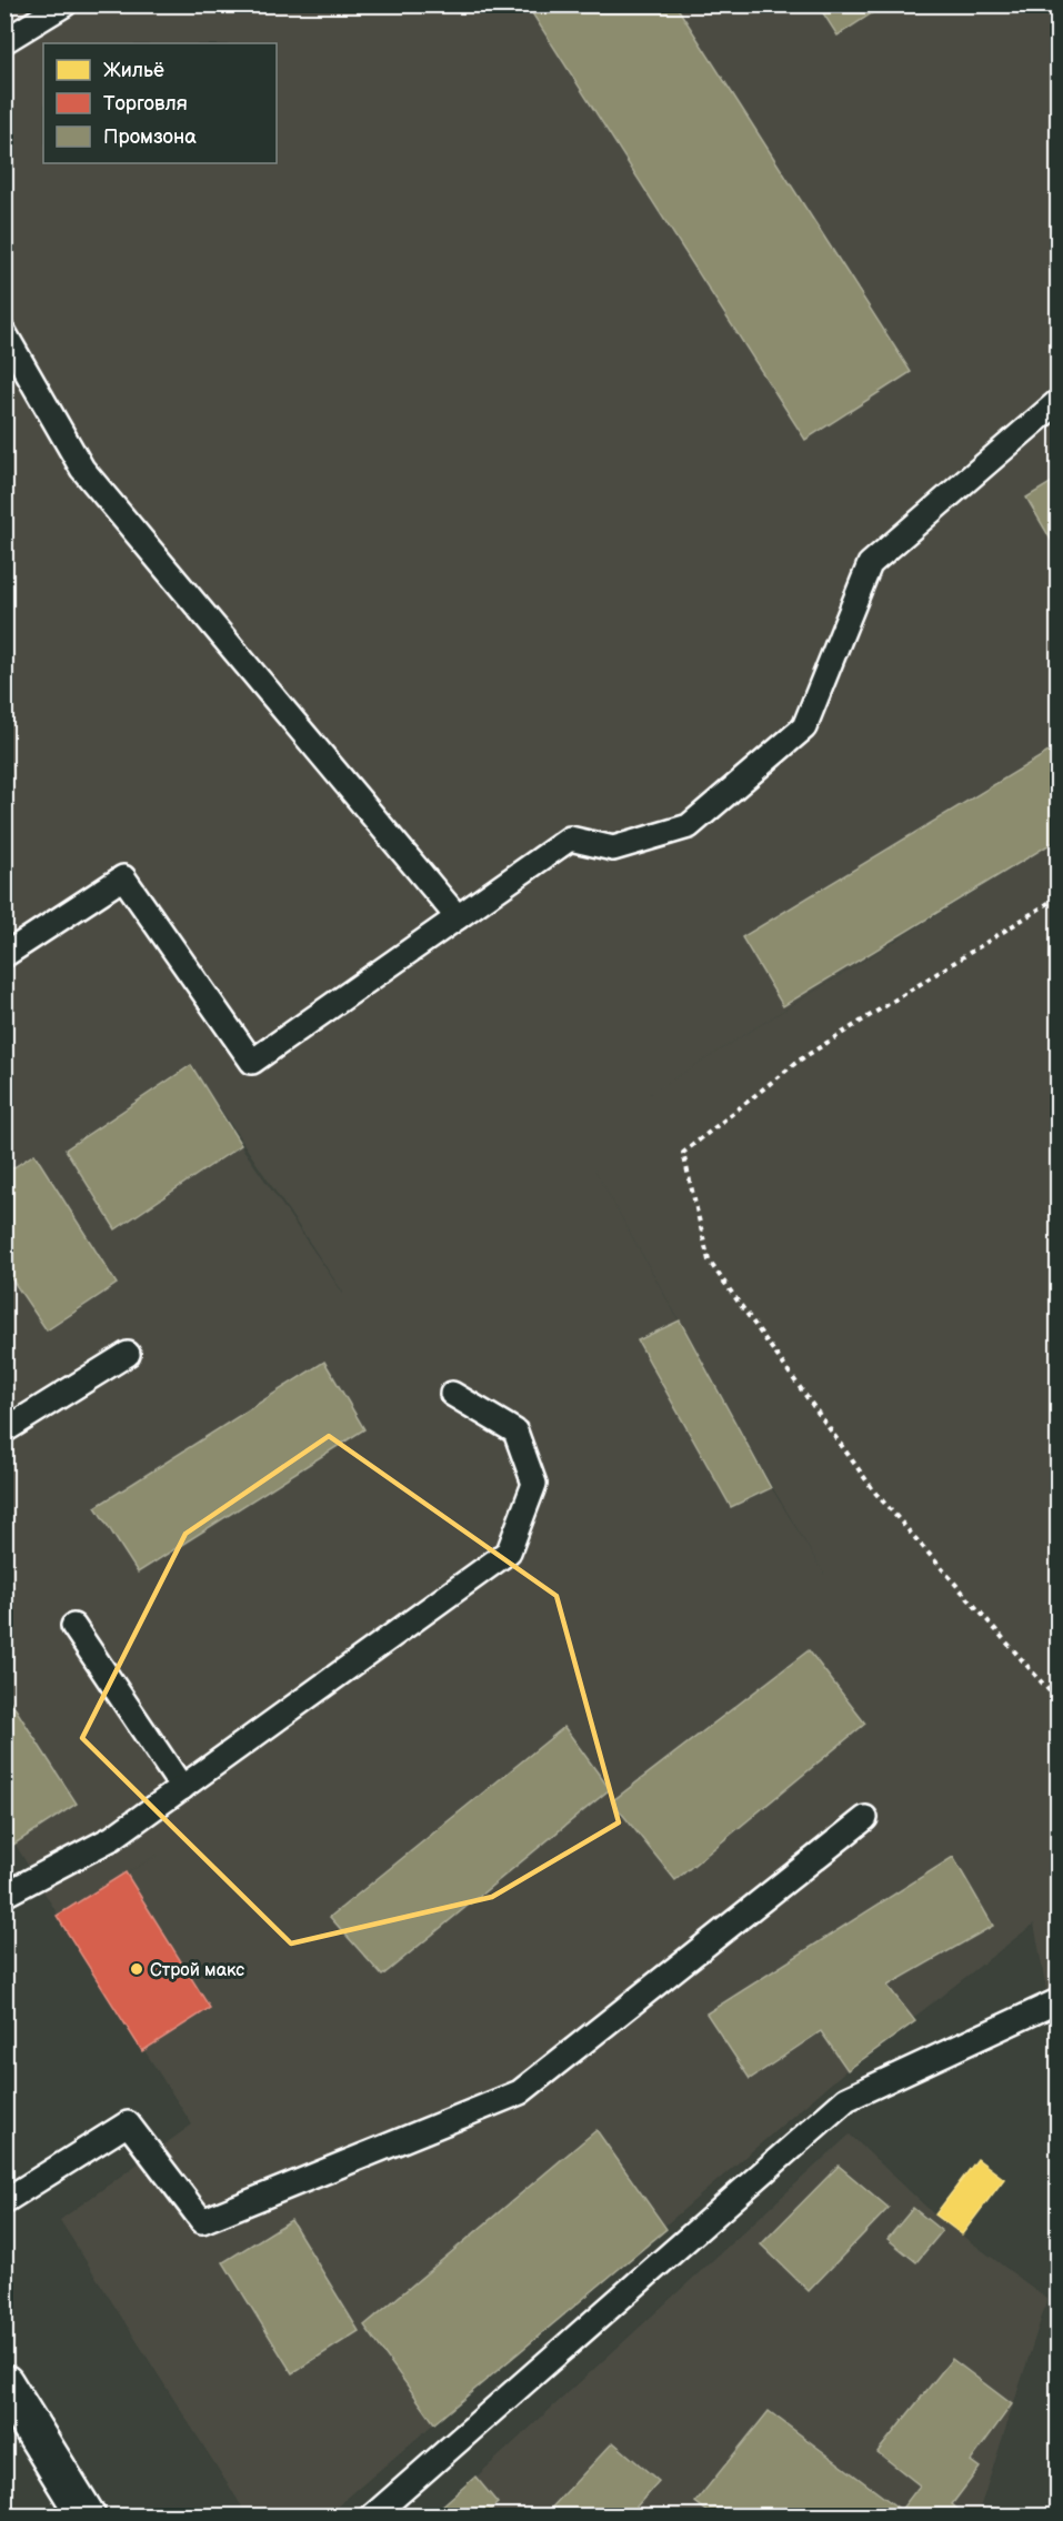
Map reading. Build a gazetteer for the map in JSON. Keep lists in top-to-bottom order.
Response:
{
  "places": ["Строй макс"],
  "legend": ["Жильё", "Торговля", "Промзона"]
}
